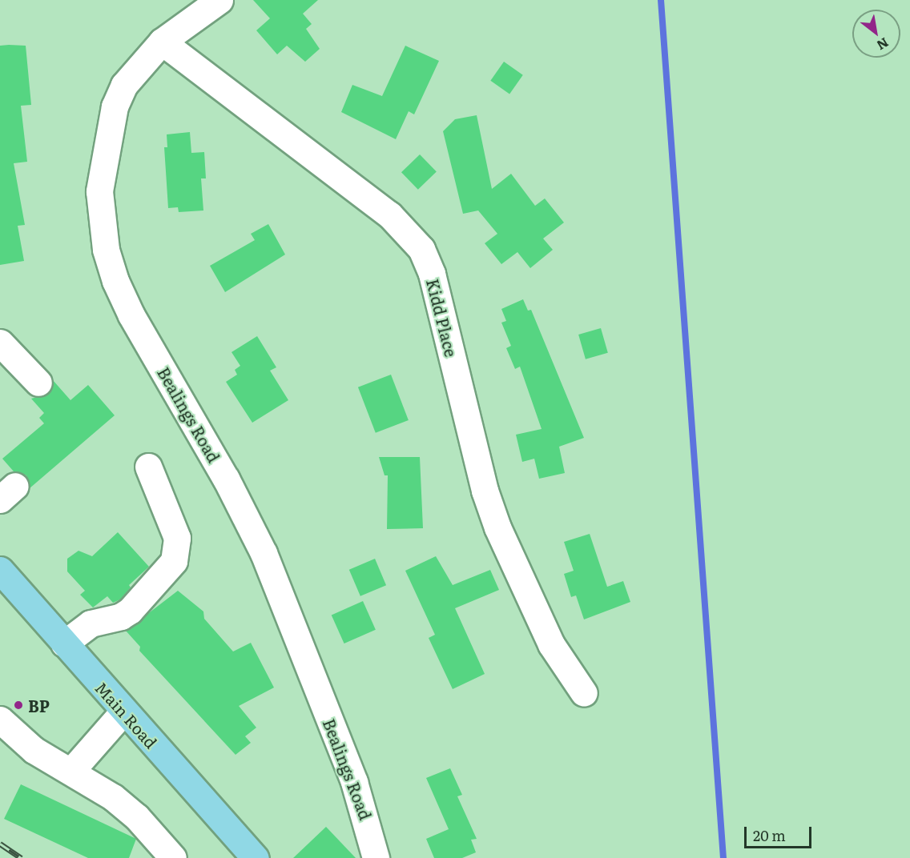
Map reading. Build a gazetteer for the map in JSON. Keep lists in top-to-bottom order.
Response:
{
  "streets": {
    "main road": ["Main Road"],
    "street": ["Kidd Place", "Bealings Road"]
  },
  "crossings": [
    ["Kidd Place", "Bealings Road"]
  ],
  "places": ["BP"],
  "scale_bar": "20 m",
  "north": "bottom right"
}
